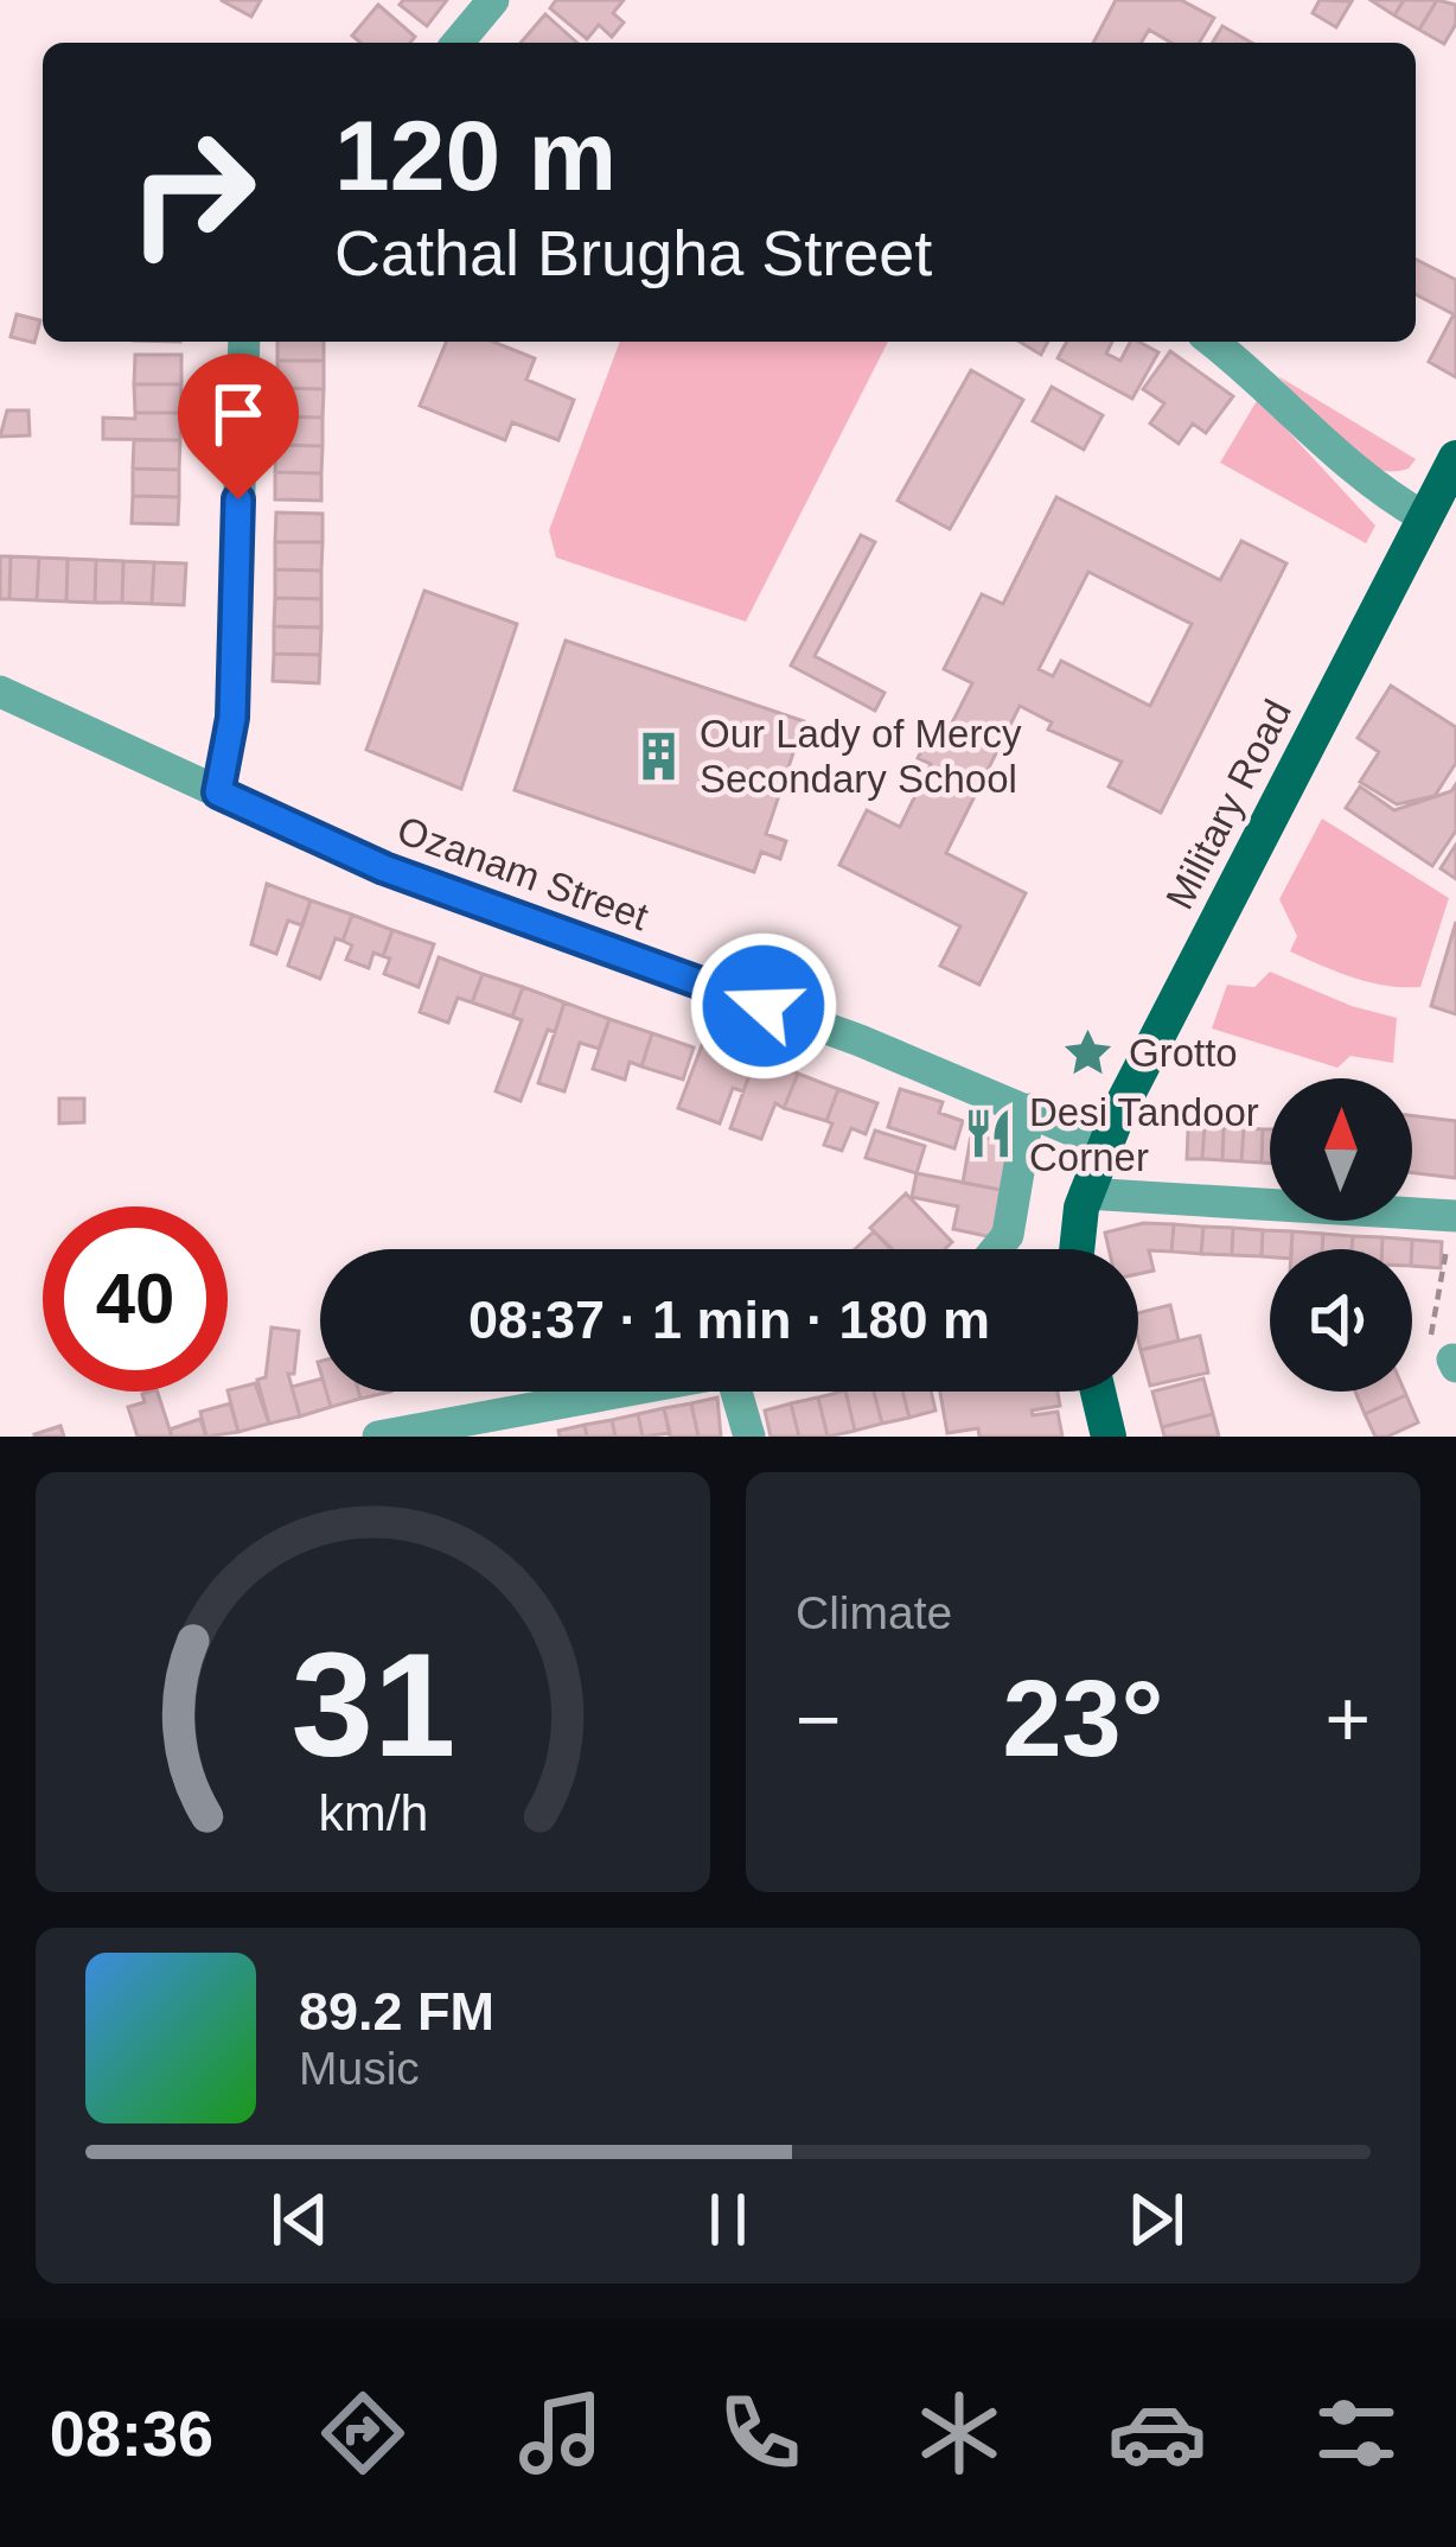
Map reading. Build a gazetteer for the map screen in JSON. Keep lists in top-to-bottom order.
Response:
{
  "streets": {
    "main road": ["Military Road"],
    "street": ["Ozanam Street"]
  },
  "crossings": [
    ["Military Road", "Ozanam Street"]
  ],
  "places": {
    "building": ["Our Lady of Mercy Secondary School"],
    "place": ["Grotto"],
    "restaurant": ["Desi Tandoor Corner"]
  },
  "north": "top",
  "page": {
    "turn": ["120 m", "Cathal Brugha Street"],
    "limit": "40",
    "trip": "08:37 · 1 min · 180 m",
    "tile": "Climate",
    "heat": ["−", "23°", "+"],
    "song": ["89.2 FM", "Music"],
    "tabs": "08:36",
    "gauge": ["31", "km/h"]
  }
}
